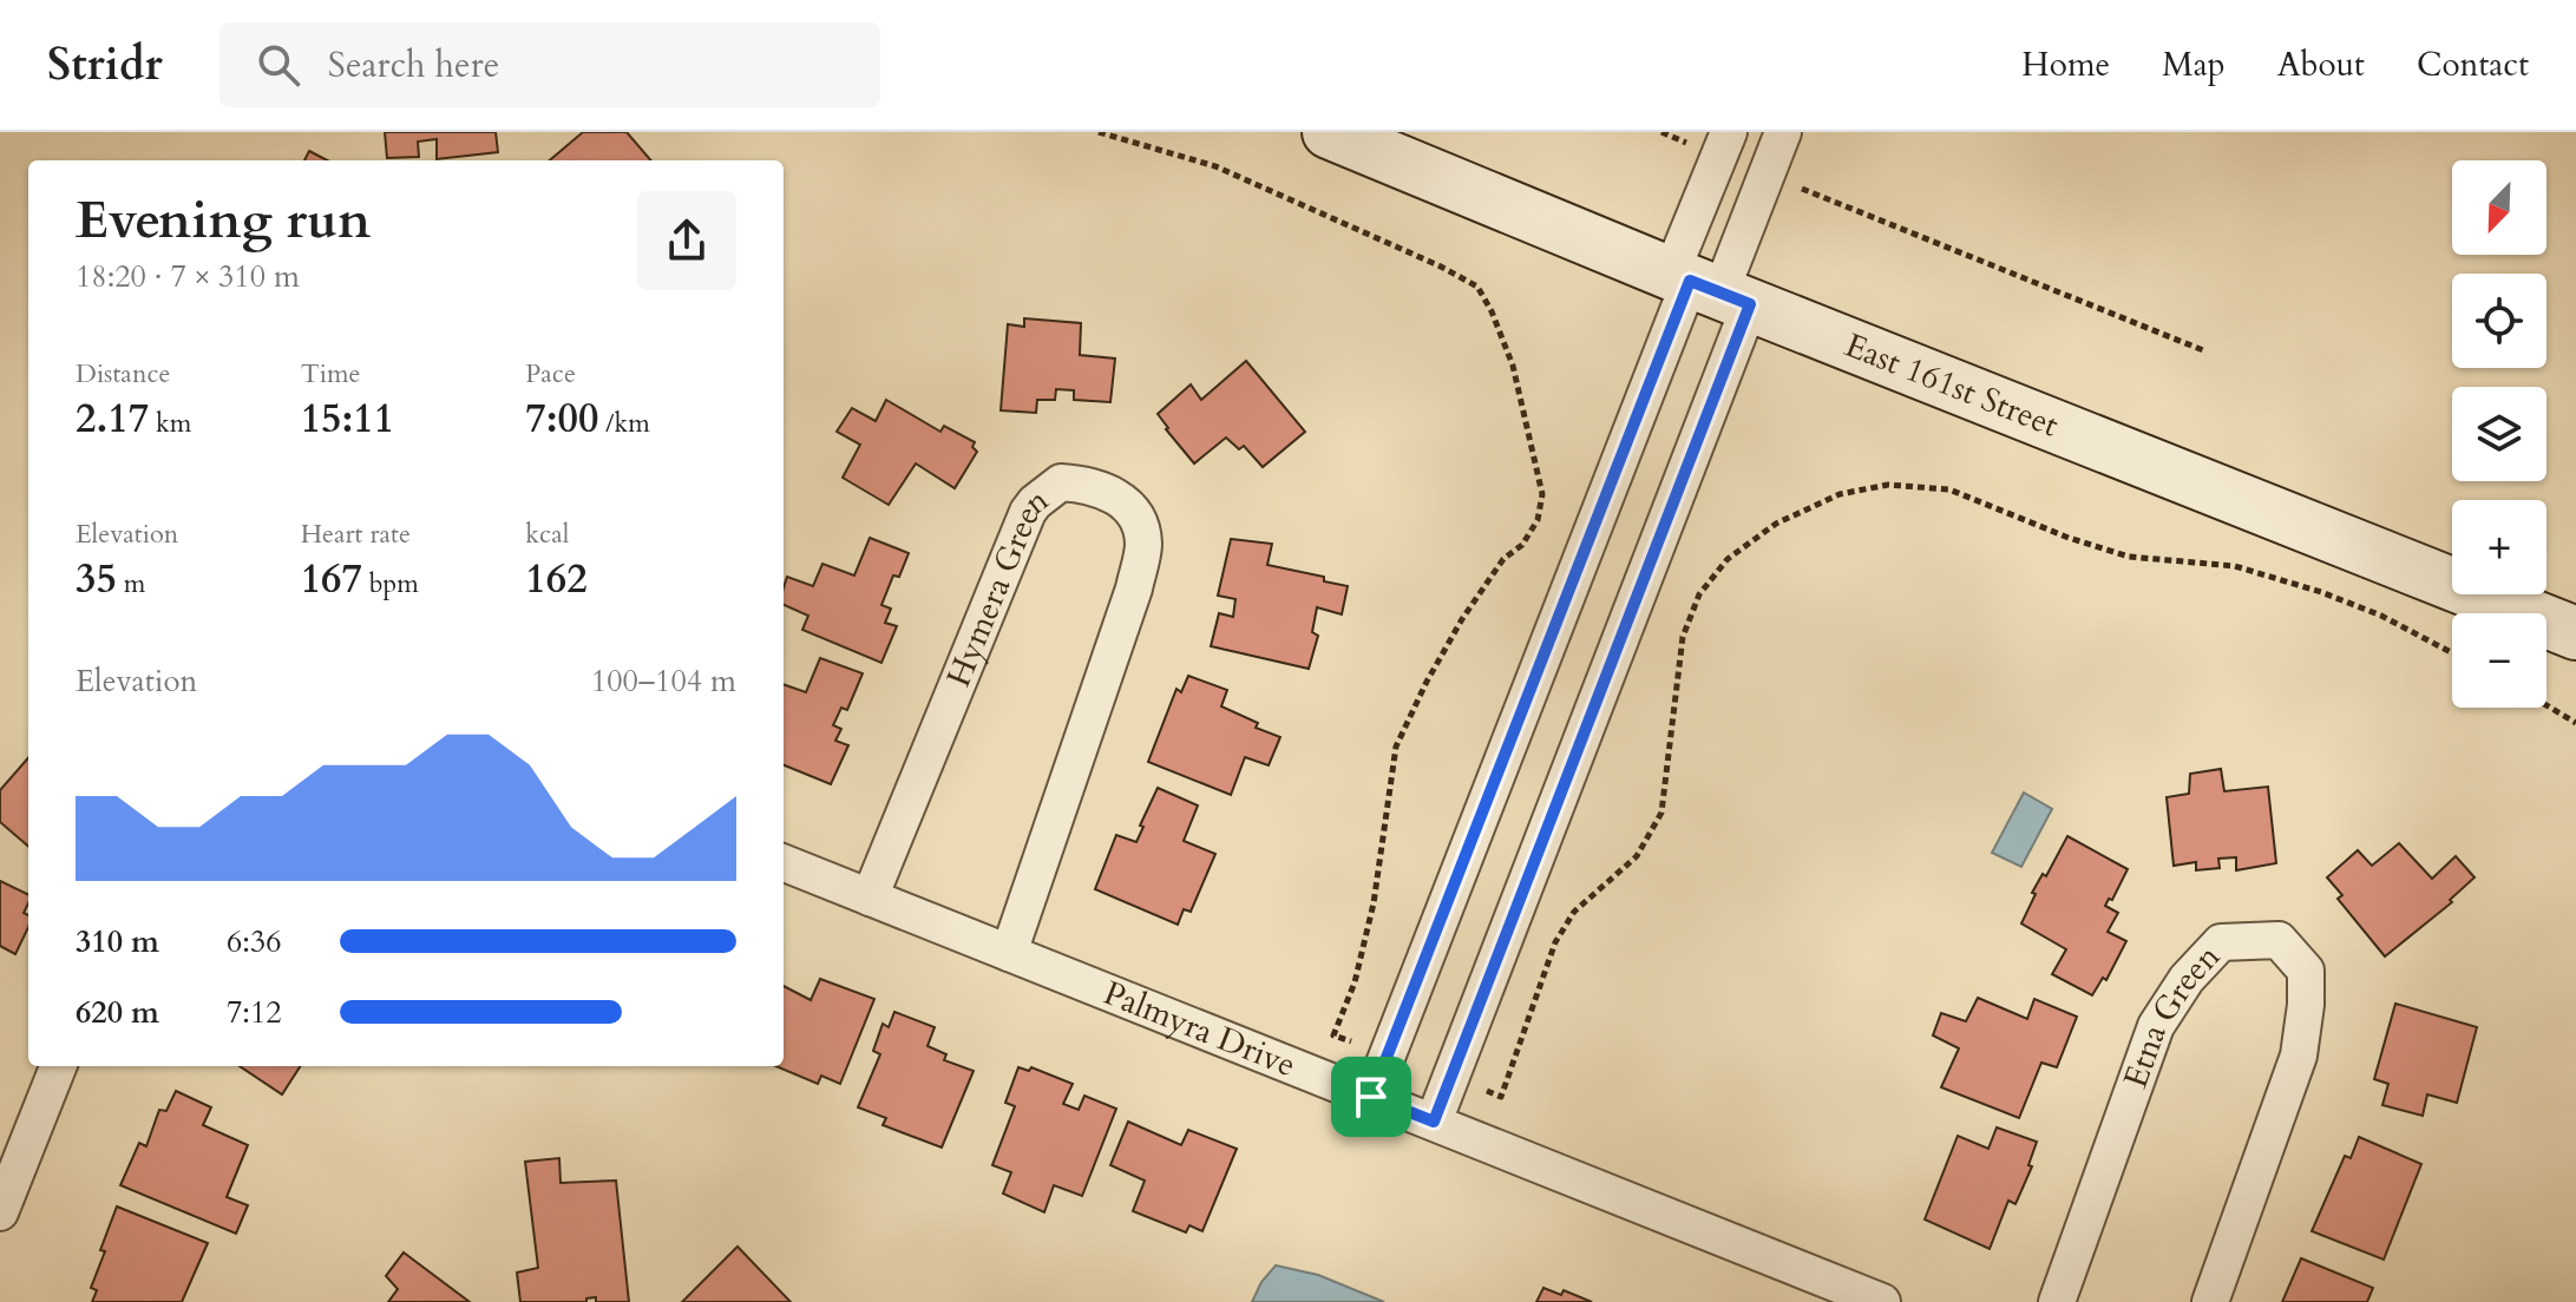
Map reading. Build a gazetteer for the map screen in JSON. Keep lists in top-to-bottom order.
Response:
{
  "streets": {
    "street": [
      "East 161st Street",
      "Hymera Green",
      "Etna Green",
      "Palmyra Drive"
    ]
  },
  "crossings": [
    ["Hymera Green", "Palmyra Drive"]
  ],
  "north": "bottom left",
  "page": {
    "header": "Stridr",
    "search": "Search here",
    "nav": [
      "Home",
      "Map",
      "About",
      "Contact"
    ],
    "map_buttons": ["+", "−"],
    "heading": ["Evening run", "18:20 · 7 × 310 m"],
    "stats": [
      ["Distance", "2.17 km"],
      ["Time", "15:11"],
      ["Pace", "7:00 /km"],
      ["Elevation", "35 m"],
      ["Heart rate", "167 bpm"],
      ["kcal", "162"]
    ],
    "chart": ["Elevation", "100–104 m"],
    "list": [
      {
        "name": "310 m",
        "note": "6:36"
      },
      {
        "name": "620 m",
        "note": "7:12"
      }
    ]
  }
}
